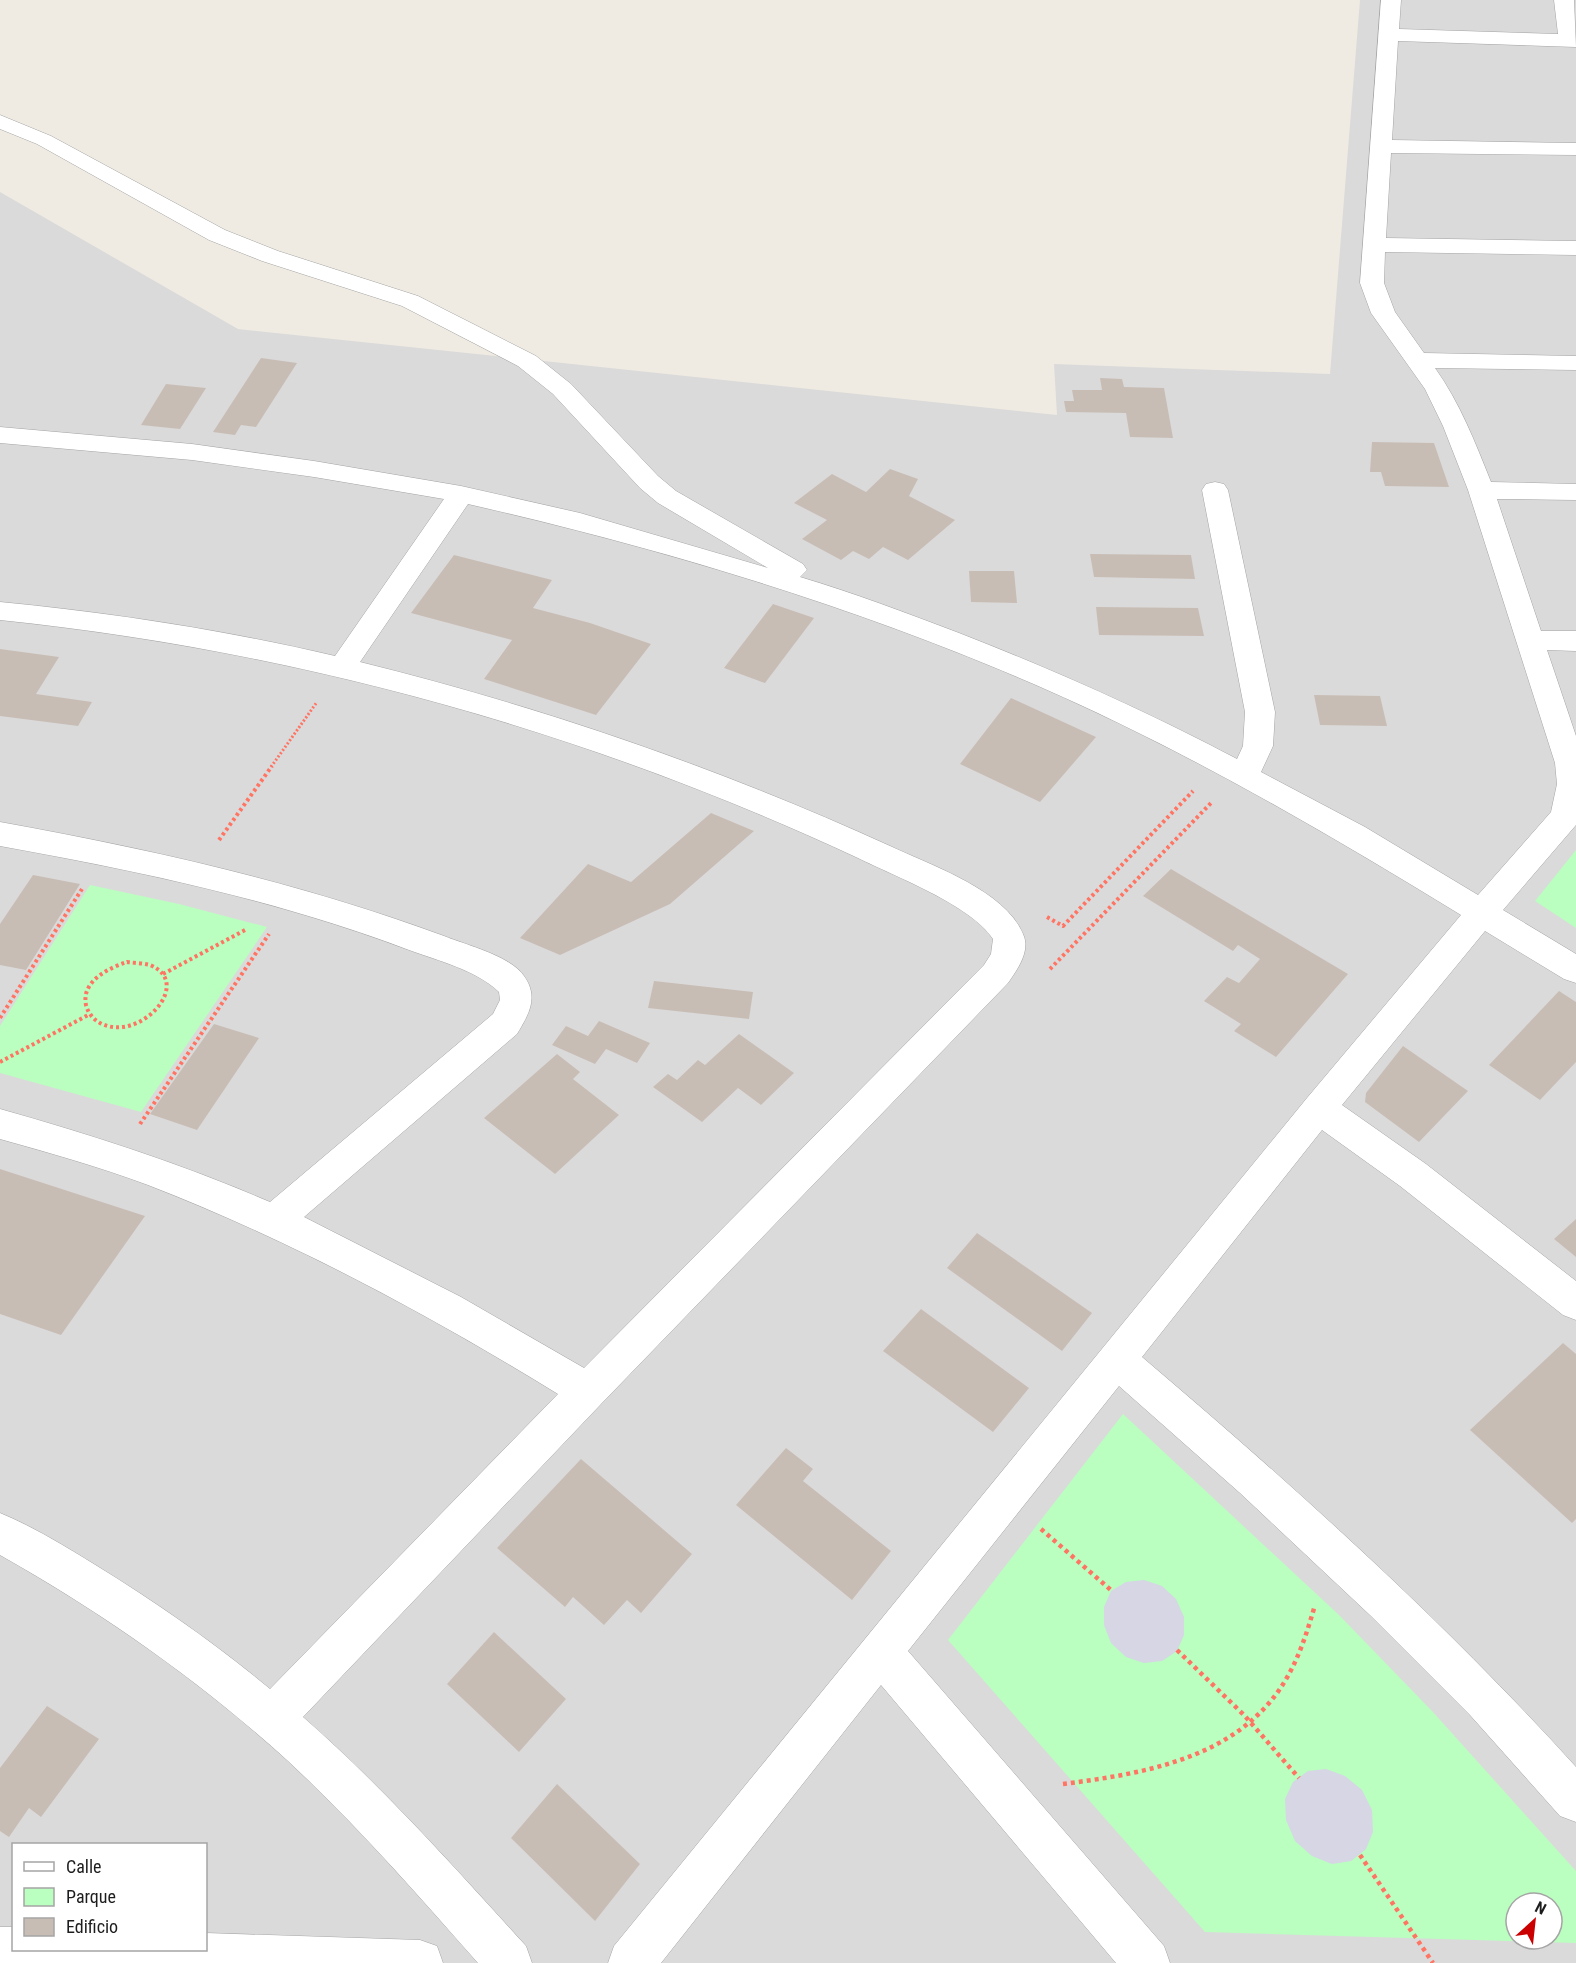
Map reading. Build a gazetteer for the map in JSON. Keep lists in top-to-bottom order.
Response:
{
  "legend": ["Calle", "Parque", "Edificio"],
  "north": "top right"
}
